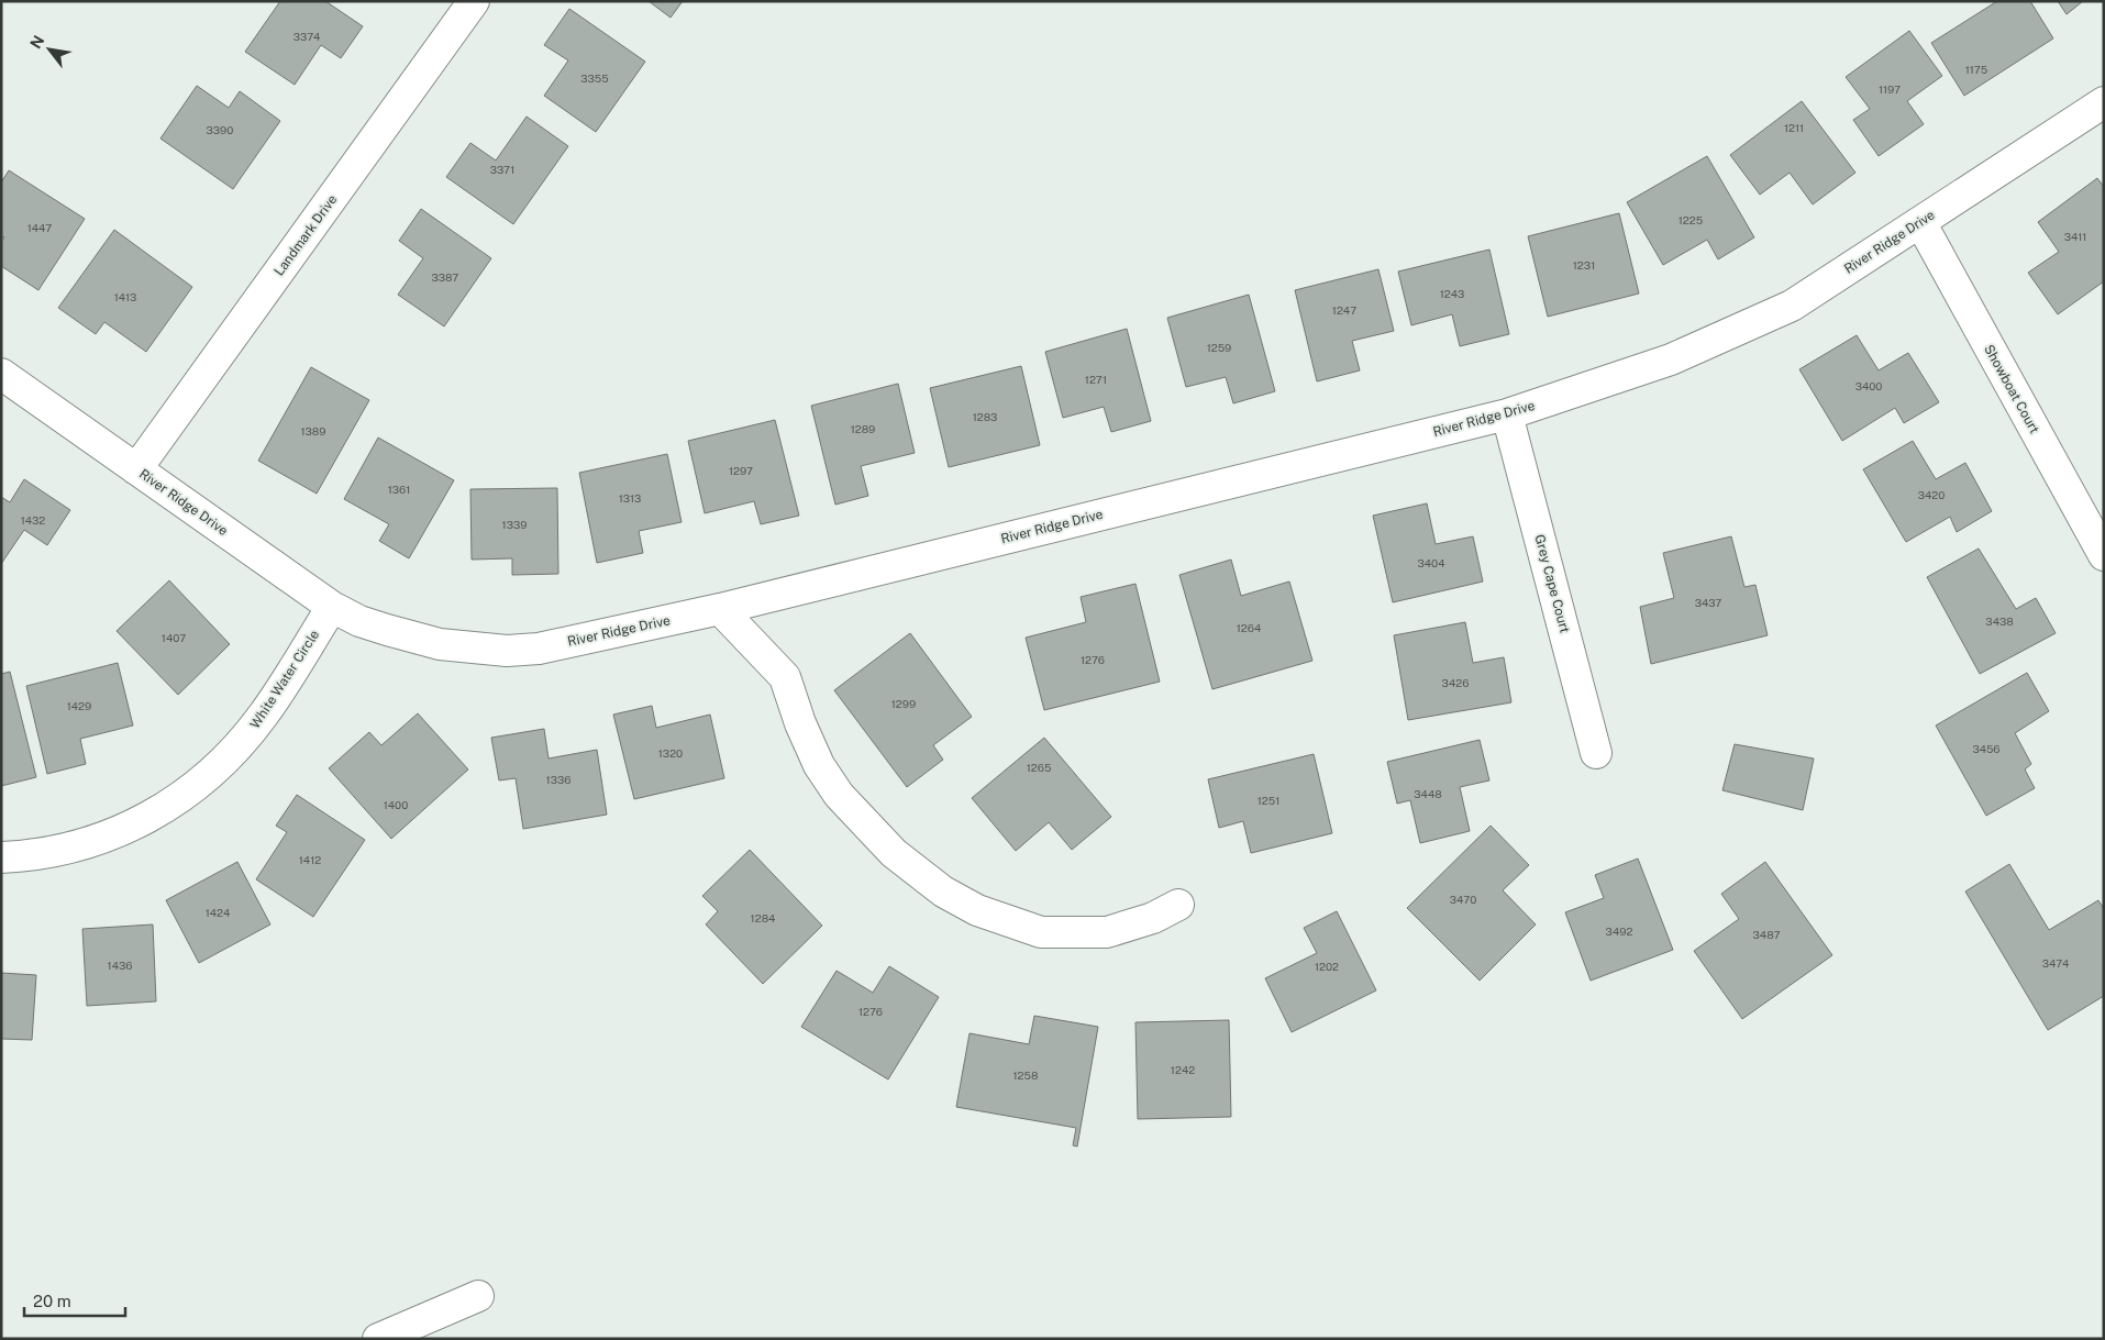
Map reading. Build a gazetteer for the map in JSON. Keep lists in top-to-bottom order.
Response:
{
  "streets": {
    "street": [
      "Landmark Drive",
      "River Ridge Drive",
      "Showboat Court",
      "Grey Cape Court",
      "White Water Circle"
    ]
  },
  "crossings": [
    ["Landmark Drive", "River Ridge Drive"],
    ["River Ridge Drive", "Showboat Court"],
    ["River Ridge Drive", "Grey Cape Court"],
    ["River Ridge Drive", "White Water Circle"]
  ],
  "house_numbers": [
    "3374",
    "1175",
    "3355",
    "1197",
    "1211",
    "3390",
    "3371",
    "1225",
    "1447",
    "3411",
    "1231",
    "3387",
    "1243",
    "1413",
    "1247",
    "1259",
    "1271",
    "3400",
    "1283",
    "1289",
    "1389",
    "1297",
    "1361",
    "3420",
    "1313",
    "1432",
    "1339",
    "3404",
    "3437",
    "3438",
    "1264",
    "1407",
    "1276",
    "3426",
    "1299",
    "1429",
    "3456",
    "1320",
    "1265",
    "1336",
    "3448",
    "1251",
    "1400",
    "1412",
    "3470",
    "1424",
    "1284",
    "3492",
    "3487",
    "3474",
    "1436",
    "1202",
    "1276",
    "1242",
    "1258"
  ],
  "scale_bar": "20 m",
  "north": "top left"
}
